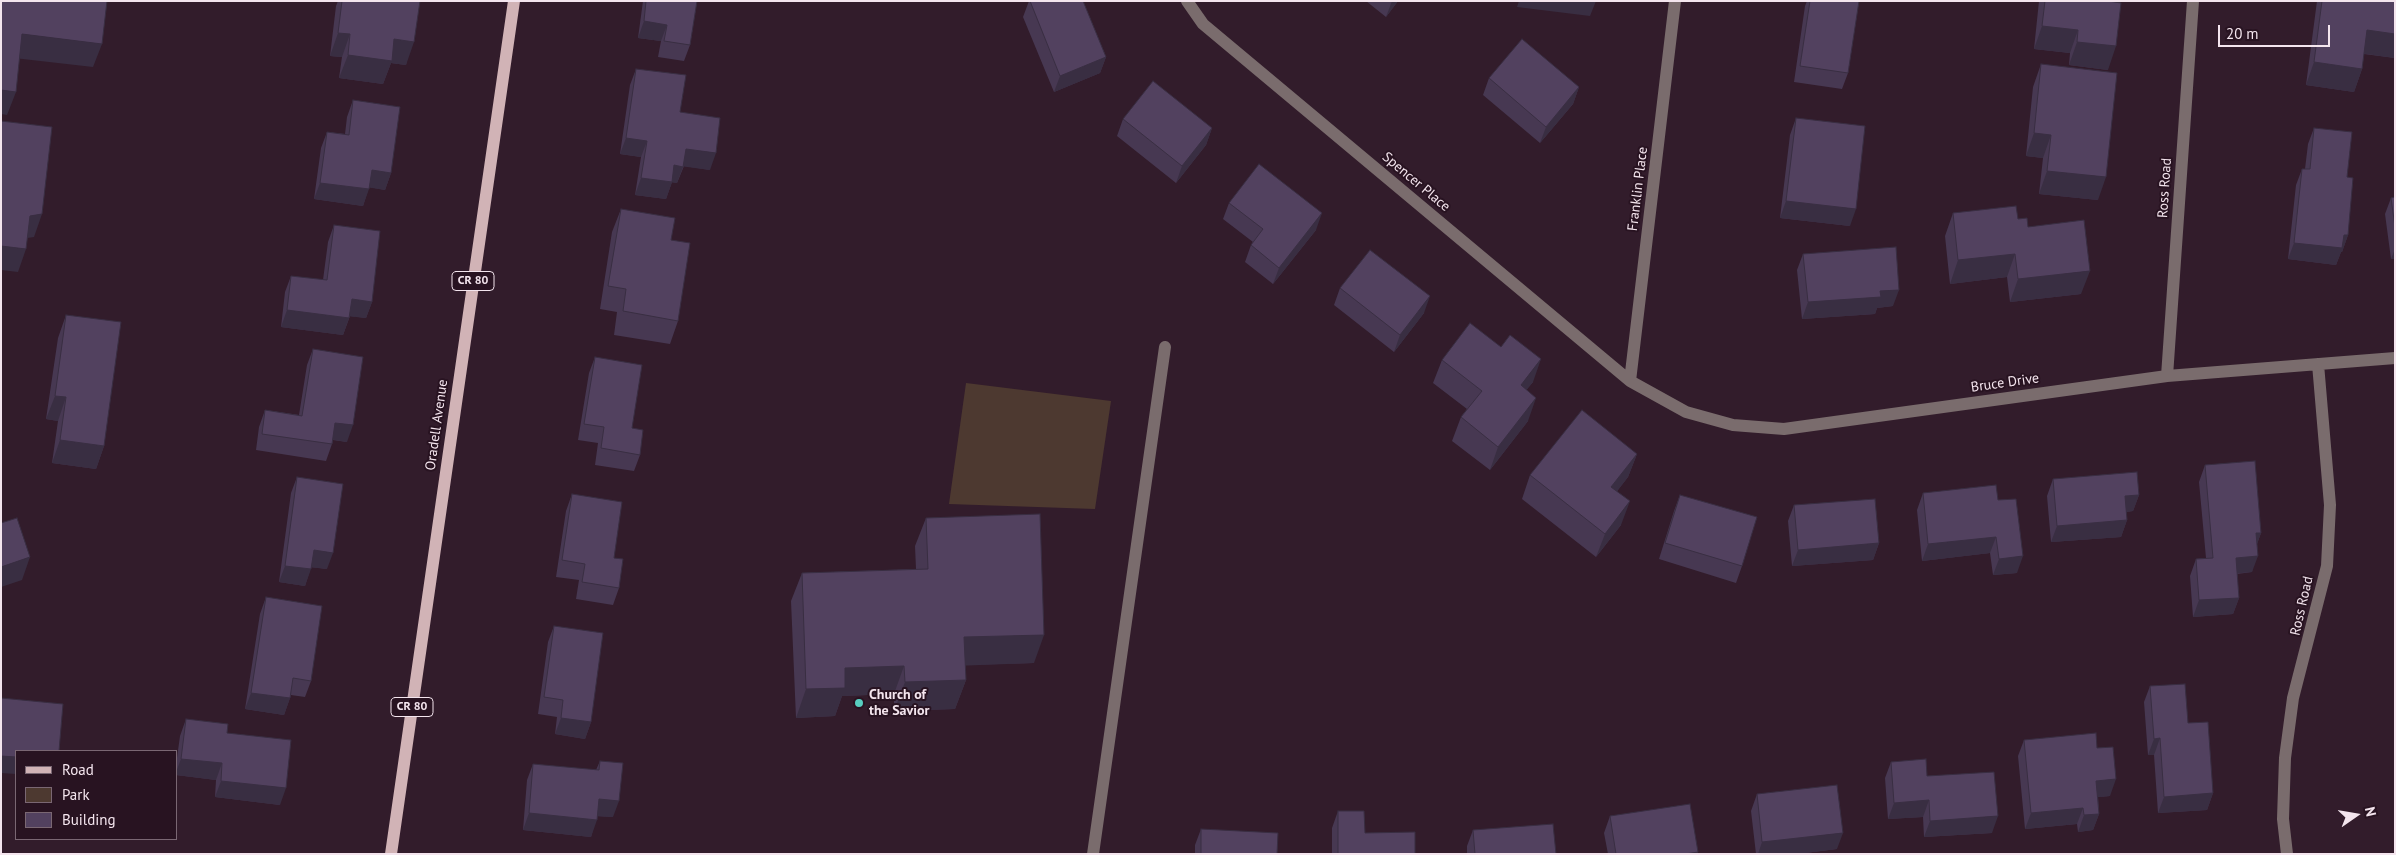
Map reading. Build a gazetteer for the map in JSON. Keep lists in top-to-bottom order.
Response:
{
  "streets": {
    "main road": ["CR 80", "Oradell Avenue"],
    "street": [
      "Spencer Place",
      "Ross Road",
      "Franklin Place",
      "Bruce Drive"
    ]
  },
  "crossings": [
    ["Spencer Place", "Franklin Place"],
    ["Spencer Place", "Bruce Drive"],
    ["Ross Road", "Bruce Drive"],
    ["Franklin Place", "Bruce Drive"]
  ],
  "places": ["Church of the Savior"],
  "legend": ["Road", "Park", "Building"],
  "scale_bar": "20 m",
  "north": "right"
}
